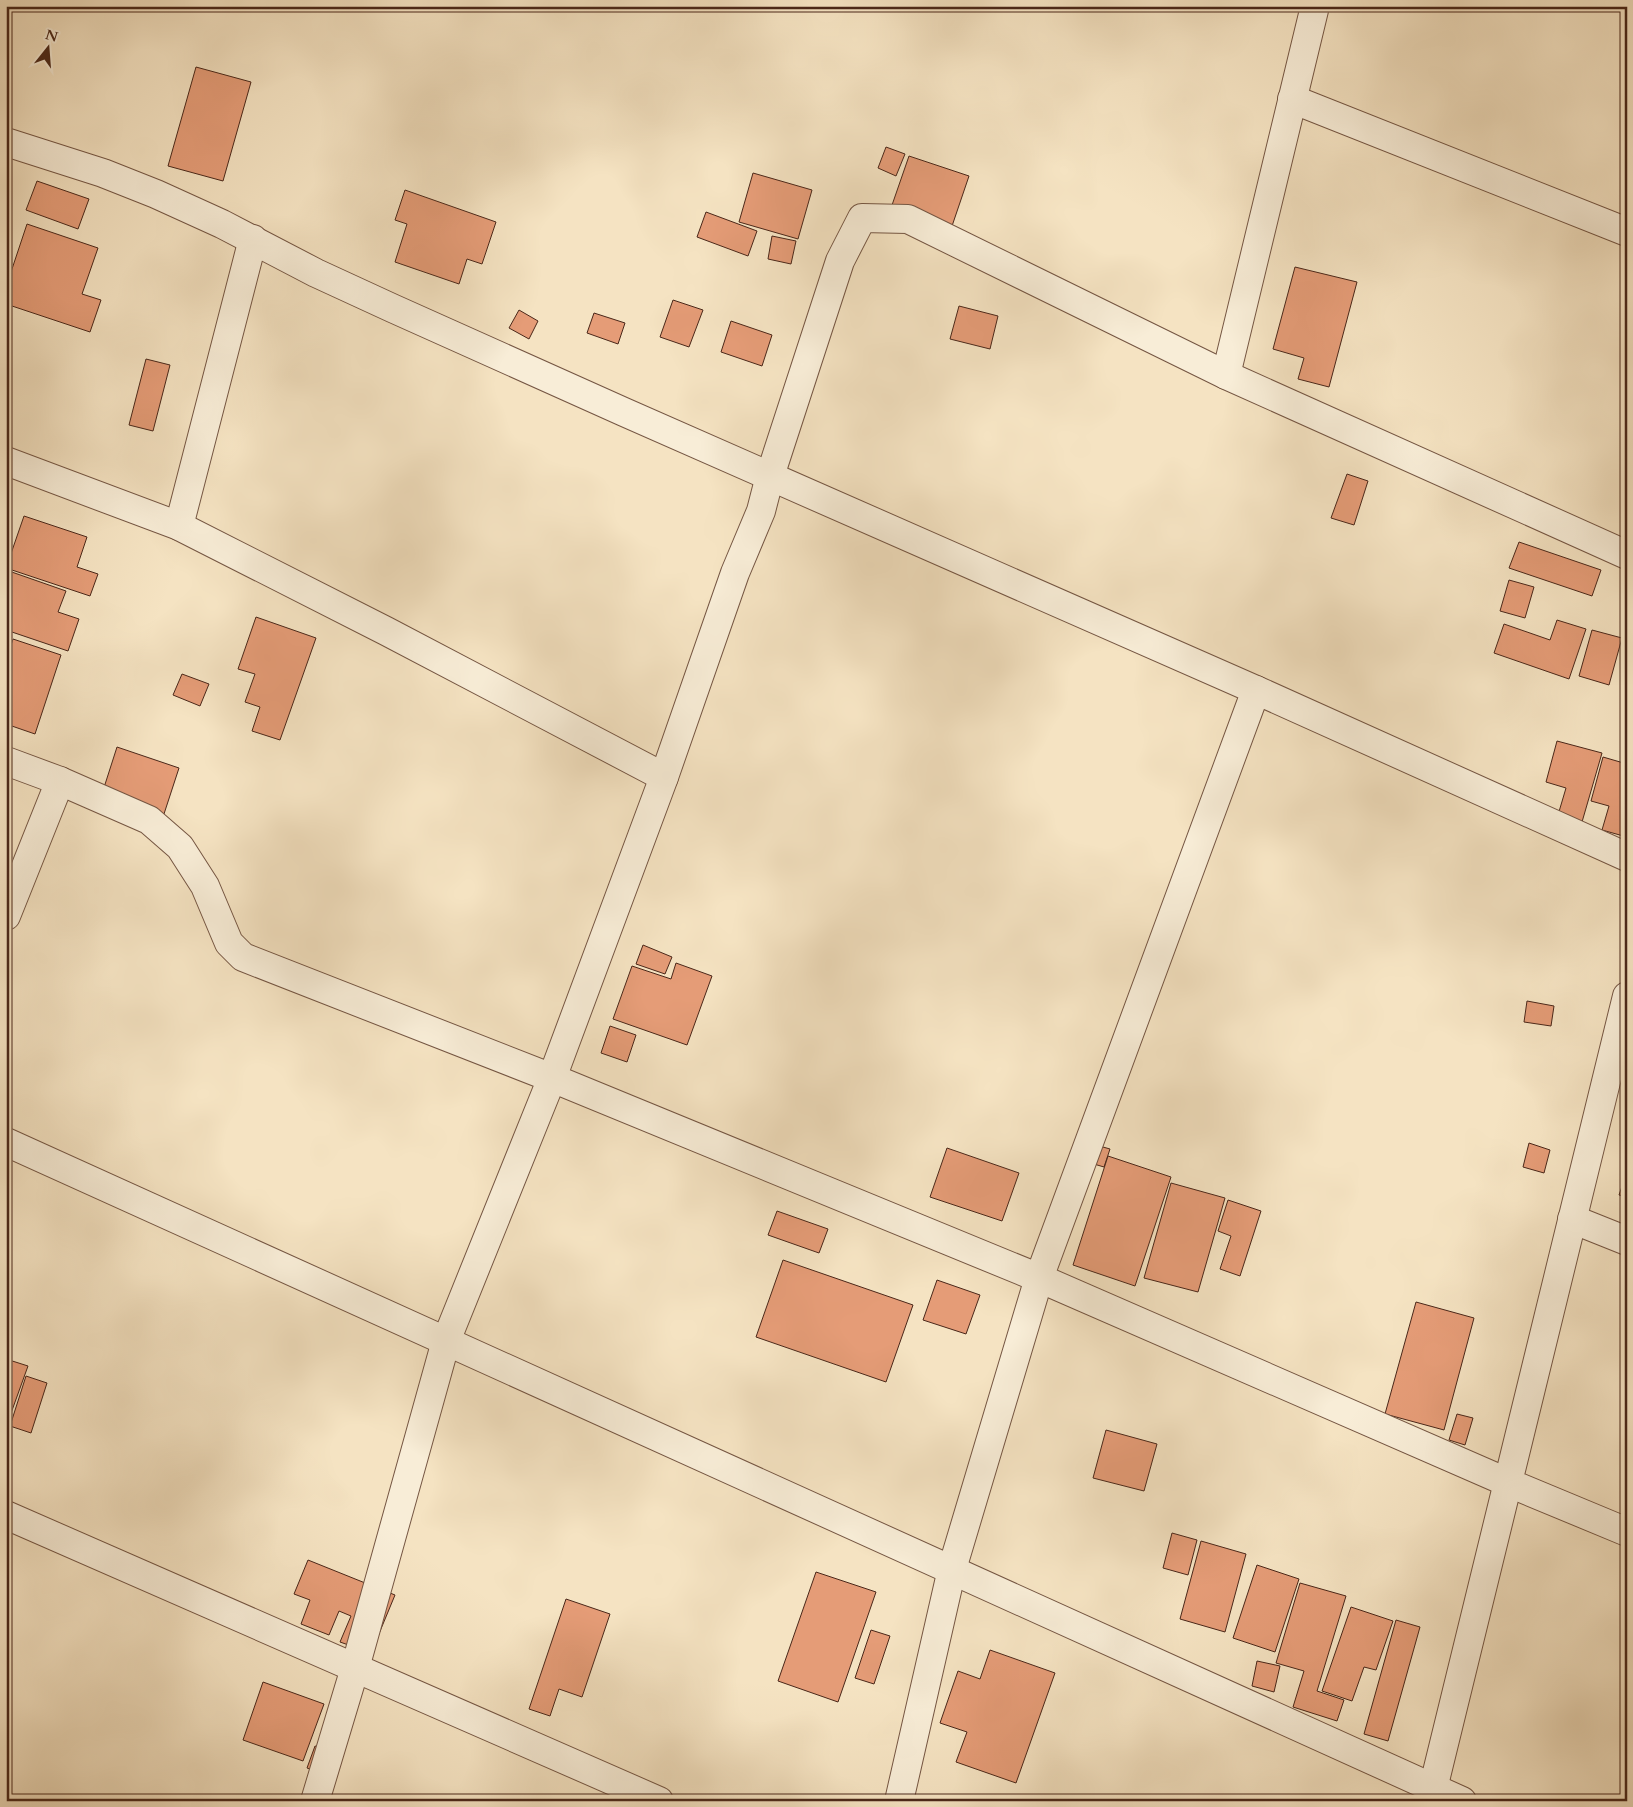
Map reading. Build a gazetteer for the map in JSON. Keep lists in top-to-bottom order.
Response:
{
  "north": "top"
}
